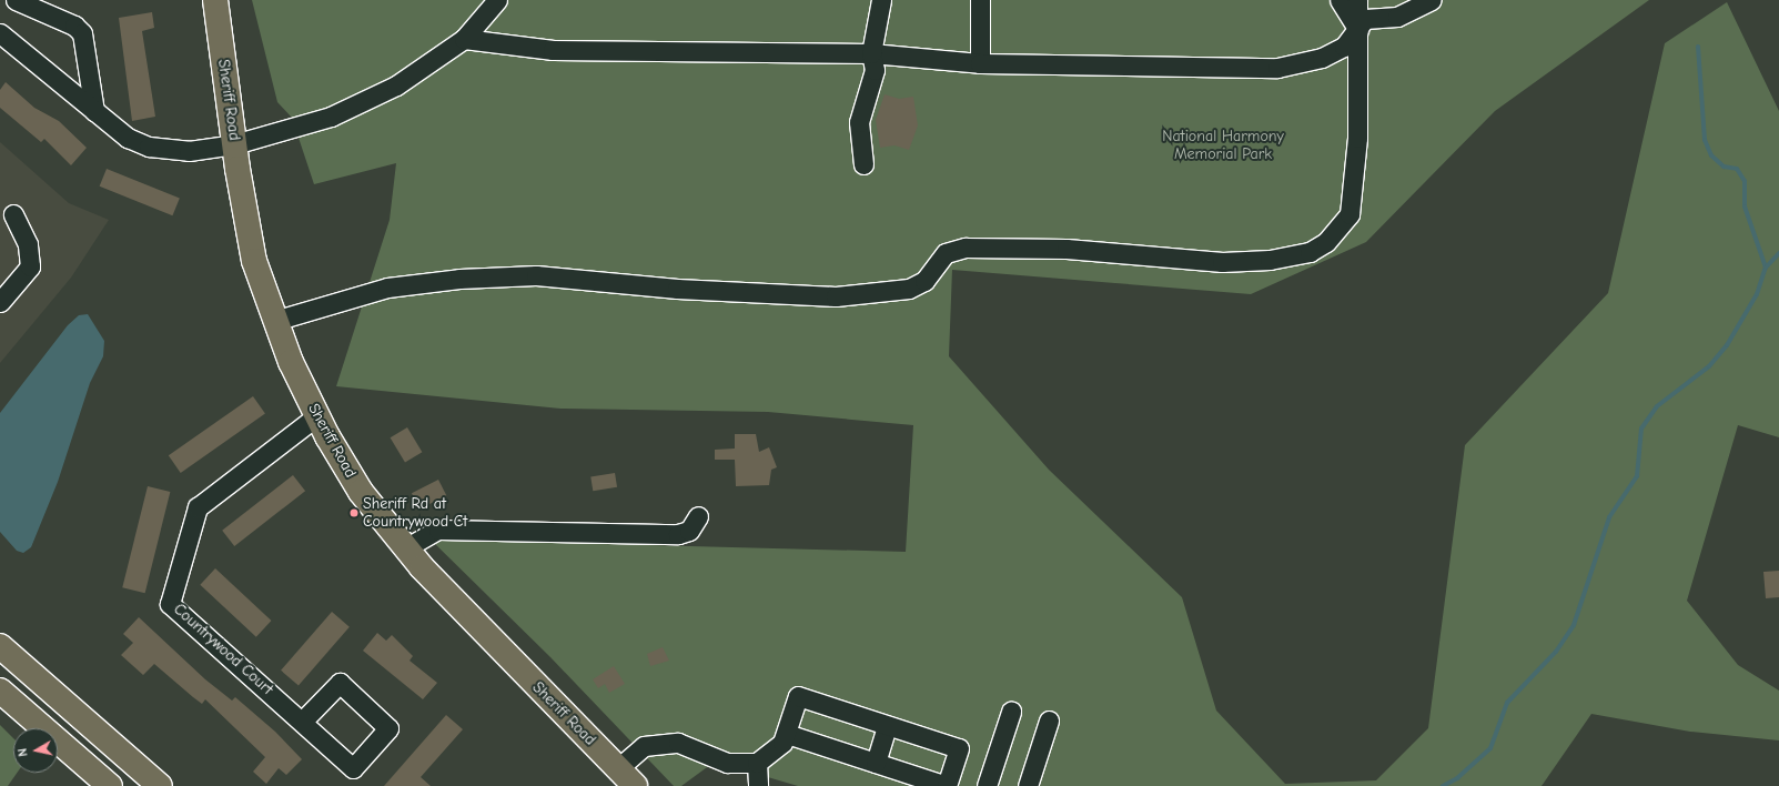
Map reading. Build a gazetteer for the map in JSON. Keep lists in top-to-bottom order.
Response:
{
  "streets": {
    "main road": ["Sheriff Road"],
    "street": ["Countrywood Court"]
  },
  "crossings": [
    ["Sheriff Road", "Countrywood Court"]
  ],
  "parks": ["National Harmony Memorial Park"],
  "places": ["Sheriff Rd at Countrywood Ct"],
  "north": "left"
}
